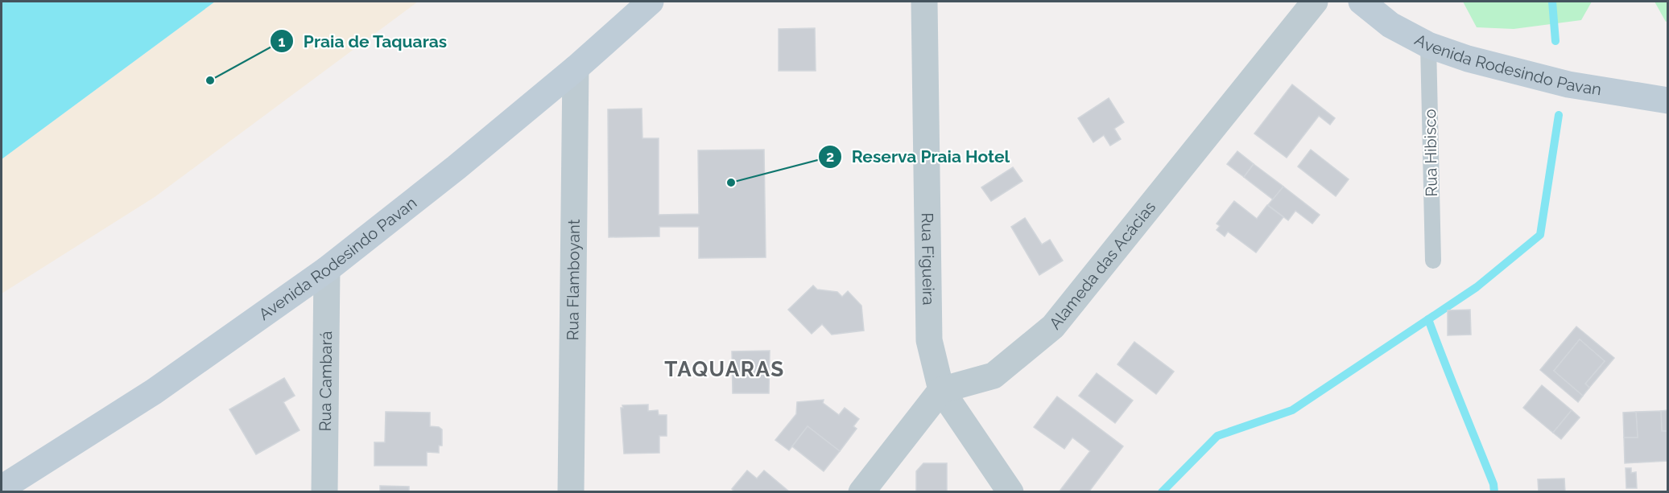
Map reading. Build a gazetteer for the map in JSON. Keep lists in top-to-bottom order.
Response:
{
  "streets": {
    "main road": ["Avenida Rodesindo Pavan"],
    "street": [
      "Rua Figueira",
      "Alameda das Acácias",
      "Rua Flamboyant",
      "Rua Cambará"
    ],
    "lane": ["Rua Hibisco"]
  },
  "crossings": [
    ["Avenida Rodesindo Pavan", "Rua Hibisco"],
    ["Avenida Rodesindo Pavan", "Rua Flamboyant"],
    ["Avenida Rodesindo Pavan", "Rua Cambará"],
    ["Rua Figueira", "Alameda das Acácias"]
  ],
  "districts": ["TAQUARAS"],
  "places": ["Praia de Taquaras", "Reserva Praia Hotel"]
}
